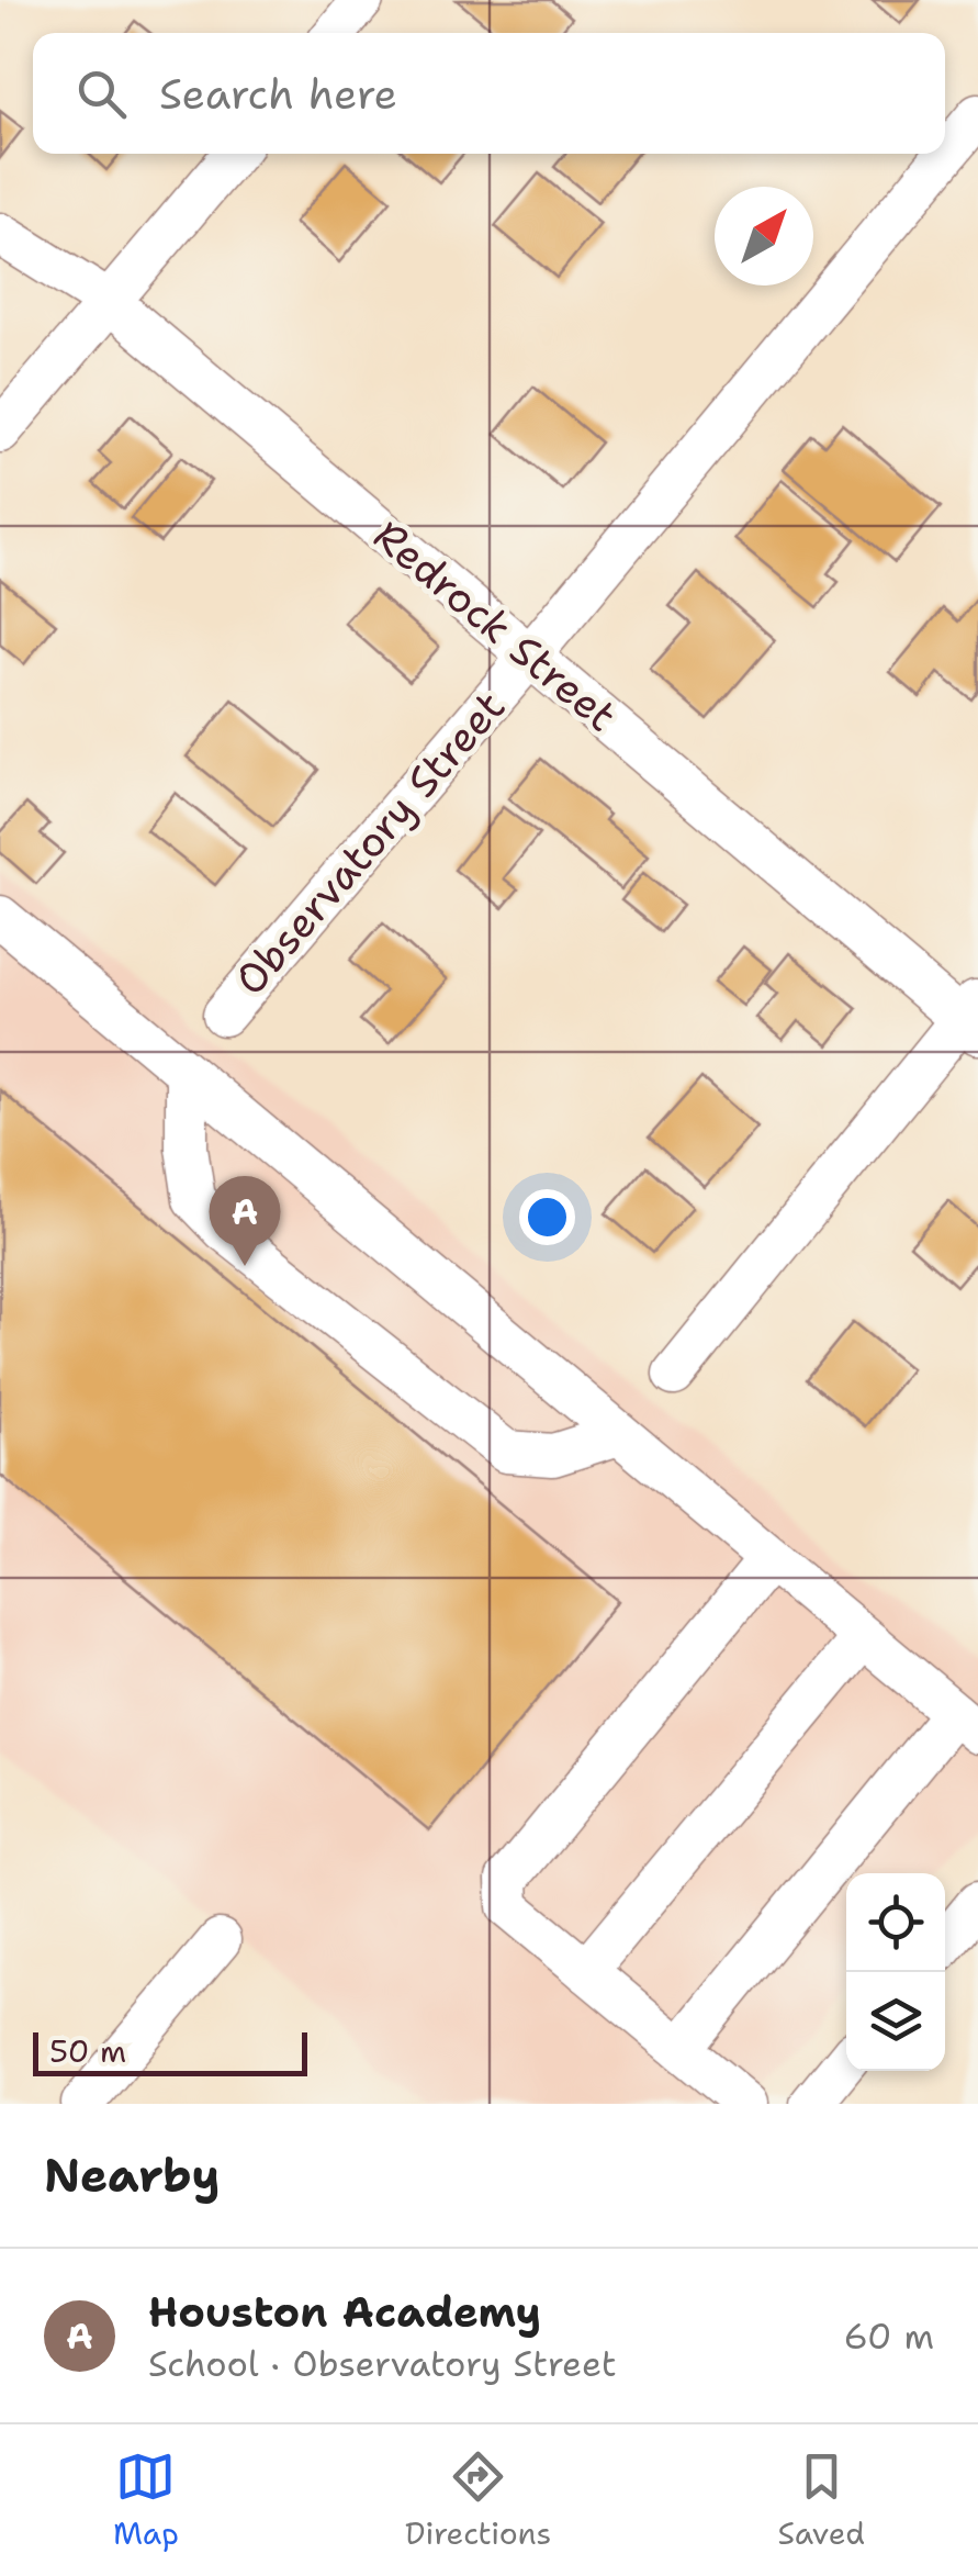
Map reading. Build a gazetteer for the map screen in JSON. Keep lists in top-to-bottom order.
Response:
{
  "streets": {
    "street": ["Redrock Street", "Observatory Street"]
  },
  "crossings": [
    ["Redrock Street", "Observatory Street"]
  ],
  "scale_bar": "50 m",
  "north": "top right",
  "page": {
    "search": "Search here",
    "pins": "A",
    "scale": "50 m",
    "heading": "Nearby",
    "list": [
      {
        "mark": "A",
        "name": "Houston Academy",
        "note": "School · Observatory Street",
        "value": "60 m"
      }
    ],
    "nav": ["Map", "Directions", "Saved"]
  }
}
